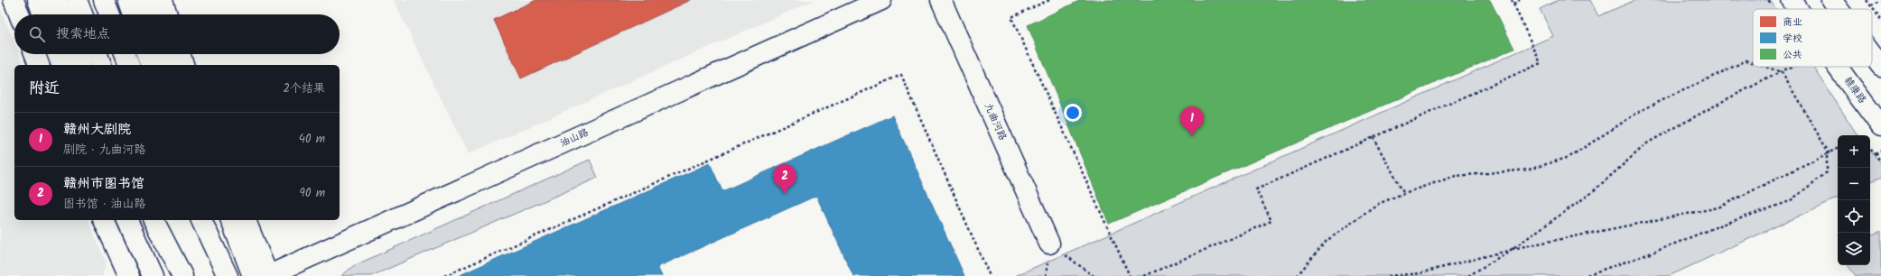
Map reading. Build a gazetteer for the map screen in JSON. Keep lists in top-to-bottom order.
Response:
{
  "streets": {
    "main road": ["赣康路", "九曲河路", "油山路"]
  },
  "legend": ["商业", "学校", "公共"],
  "page": {
    "search": "搜索地点",
    "heading": ["附近", "2个结果"],
    "pins": ["1", "2"],
    "list": [
      {
        "mark": "1",
        "name": "赣州大剧院",
        "note": "剧院 · 九曲河路",
        "value": "40 m"
      },
      {
        "mark": "2",
        "name": "赣州市图书馆",
        "note": "图书馆 · 油山路",
        "value": "90 m"
      }
    ],
    "map_buttons": ["+", "−"]
  }
}
